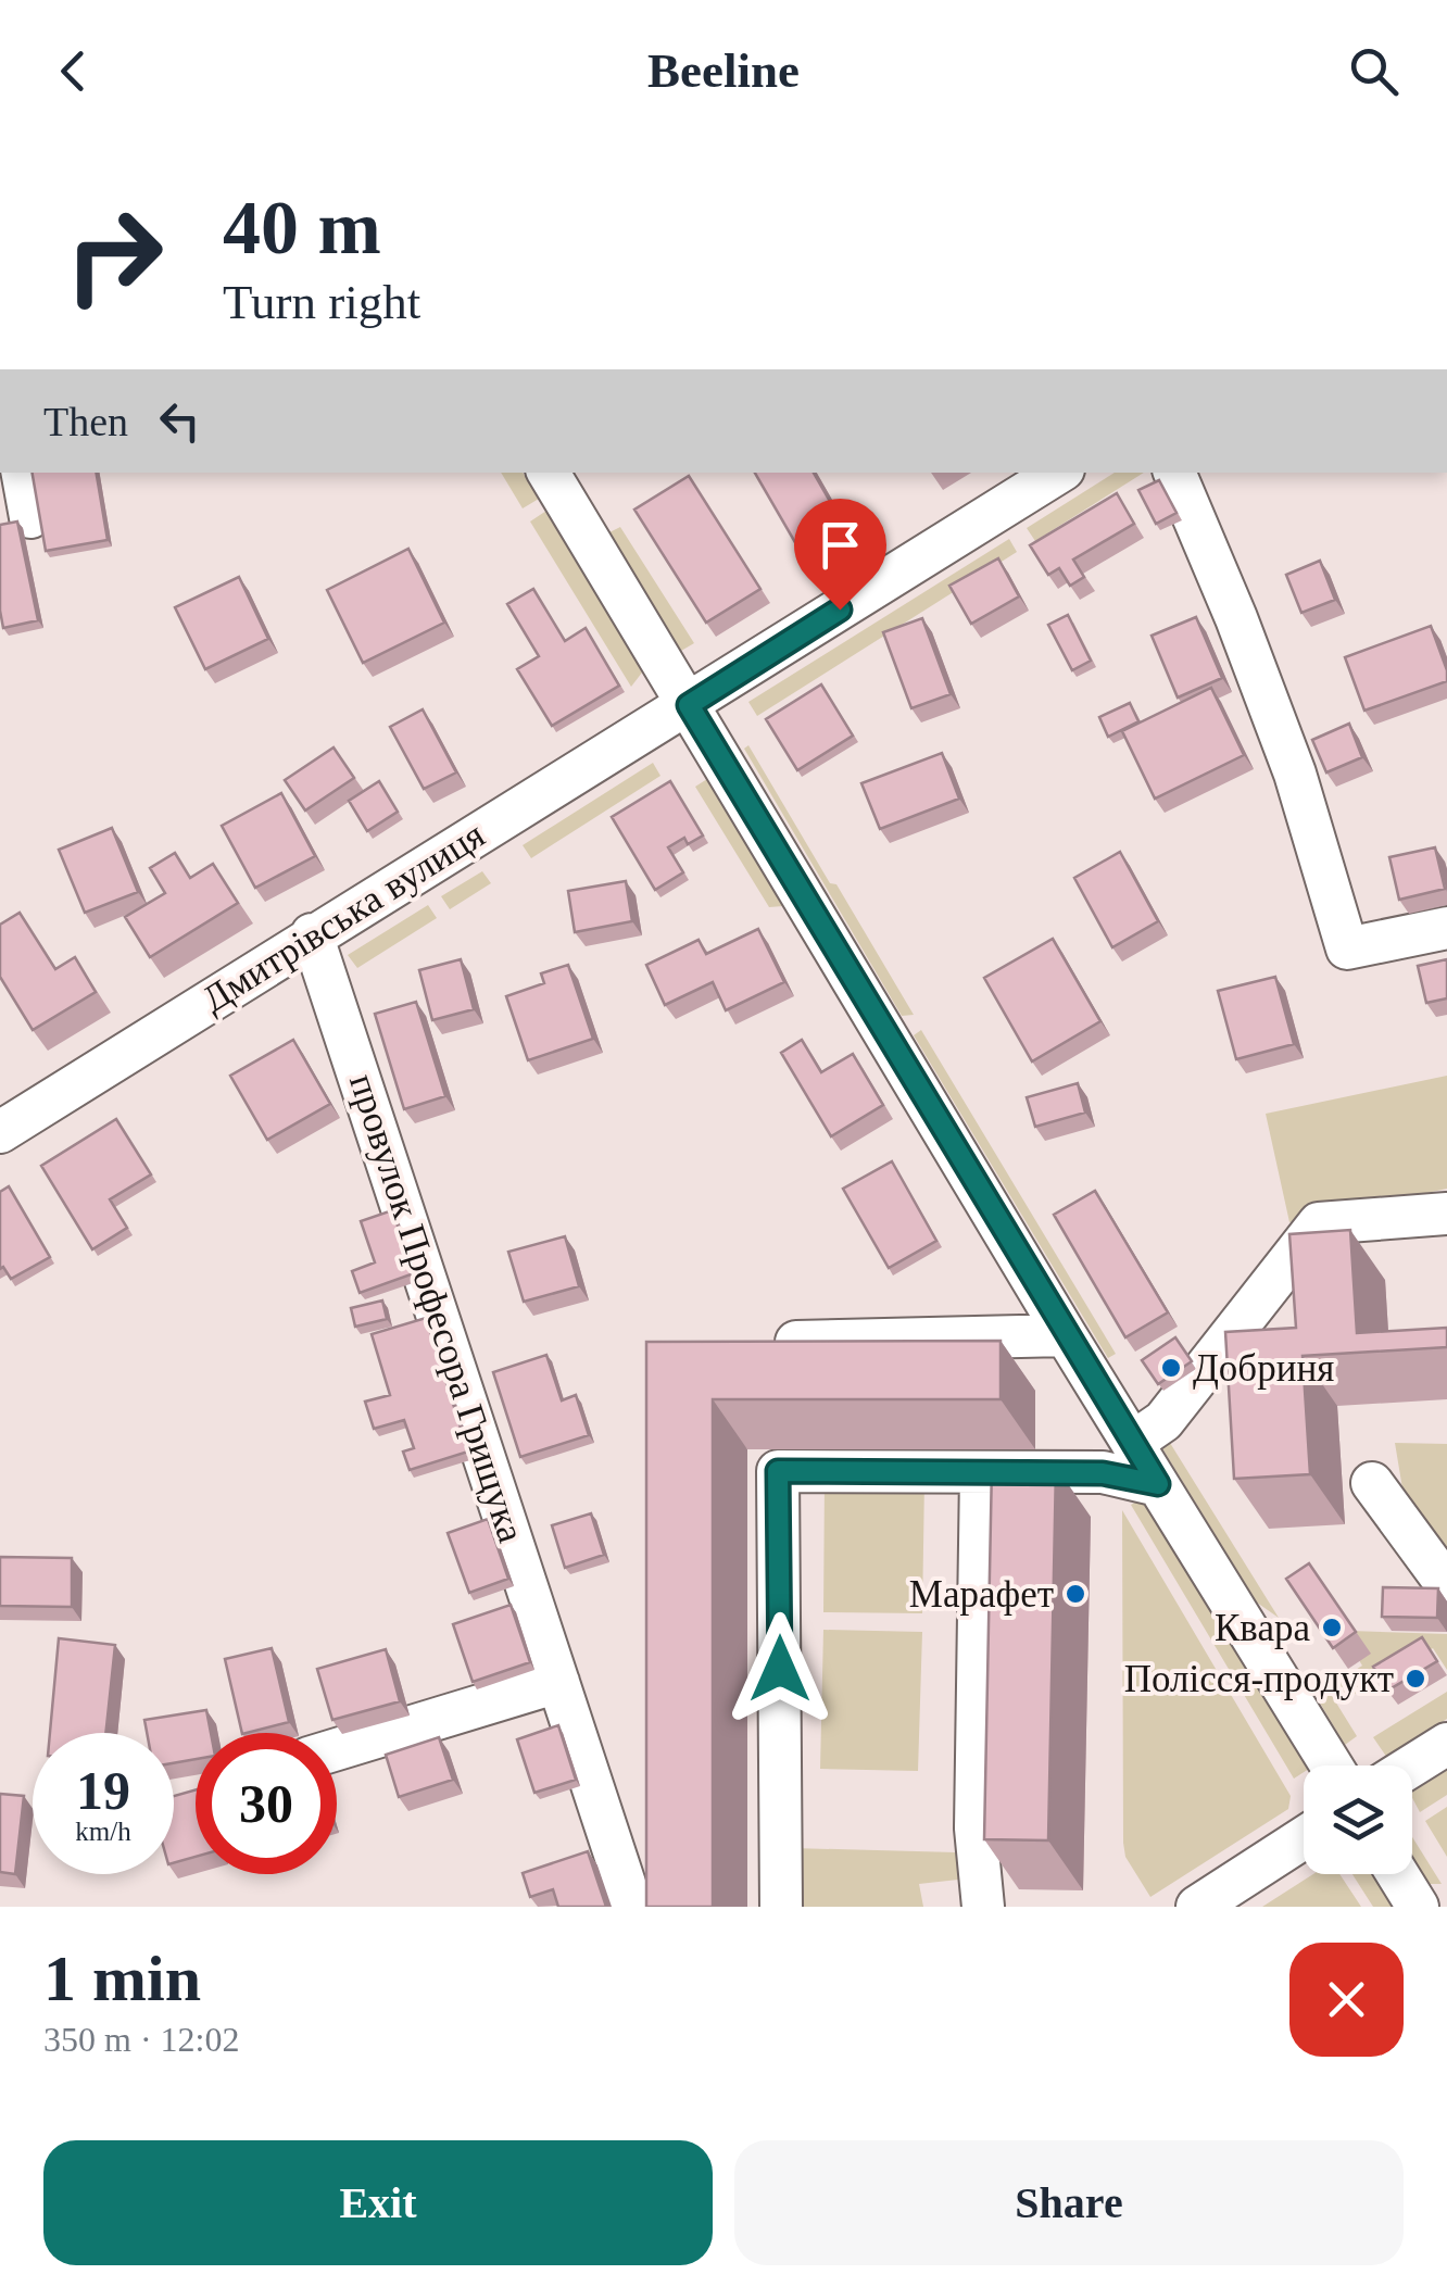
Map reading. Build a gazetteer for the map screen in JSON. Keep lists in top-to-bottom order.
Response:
{
  "streets": {
    "street": ["Дмитрівська вулиця", "провулок Професора Грищука"]
  },
  "crossings": [
    ["Дмитрівська вулиця", "провулок Професора Грищука"]
  ],
  "places": [
    "Добриня",
    "Марафет",
    "Квара",
    "Полісся-продукт"
  ],
  "page": {
    "header": "Beeline",
    "turn": ["40 m", "Turn right"],
    "then": "Then",
    "speed": "19 km/h",
    "limit": "30",
    "heading": ["1 min", "350 m · 12:02"],
    "buttons": ["Exit", "Share"]
  }
}
